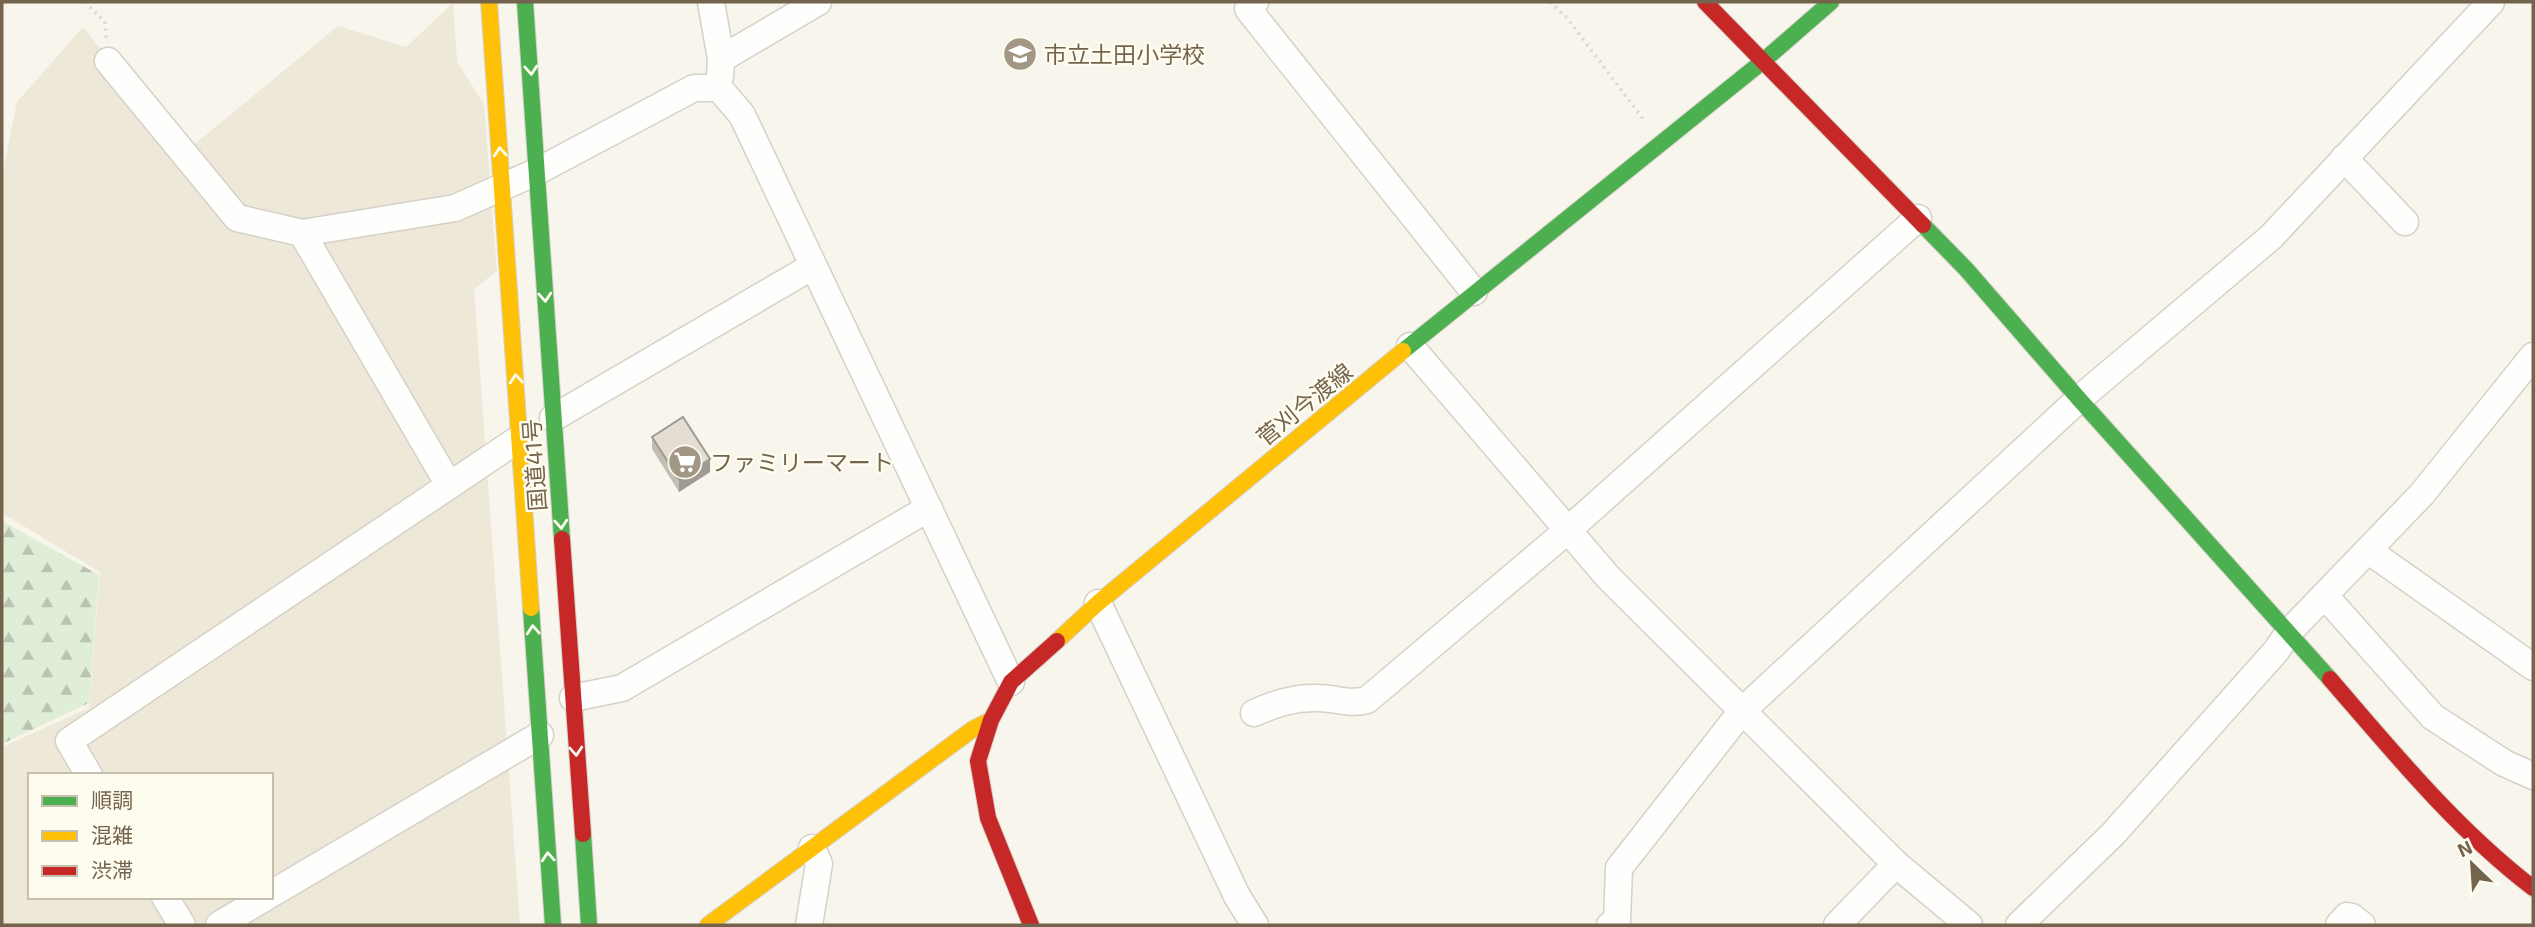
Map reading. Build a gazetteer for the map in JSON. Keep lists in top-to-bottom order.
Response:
{
  "streets": {
    "main road": ["菅刈今渡線", "国道41号"]
  },
  "places": {
    "school or university": ["市立土田小学校"],
    "supermarket": ["ファミリーマート"]
  },
  "legend": ["順調", "混雑", "渋滞"],
  "north": "top left"
}
